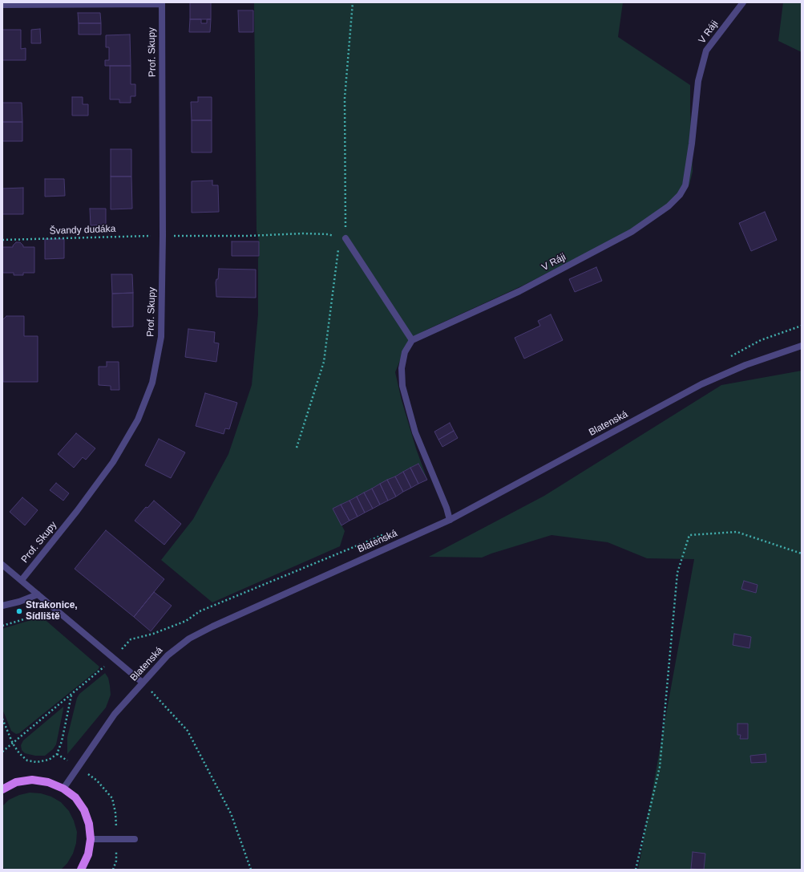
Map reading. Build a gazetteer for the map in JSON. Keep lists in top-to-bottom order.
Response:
{
  "streets": {
    "street": ["V Ráji", "Prof. Skupy", "Blatenská"],
    "path": ["Švandy dudáka"]
  },
  "crossings": [
    ["Prof. Skupy", "Švandy dudáka"]
  ],
  "places": ["Strakonice, Sídliště"]
}
